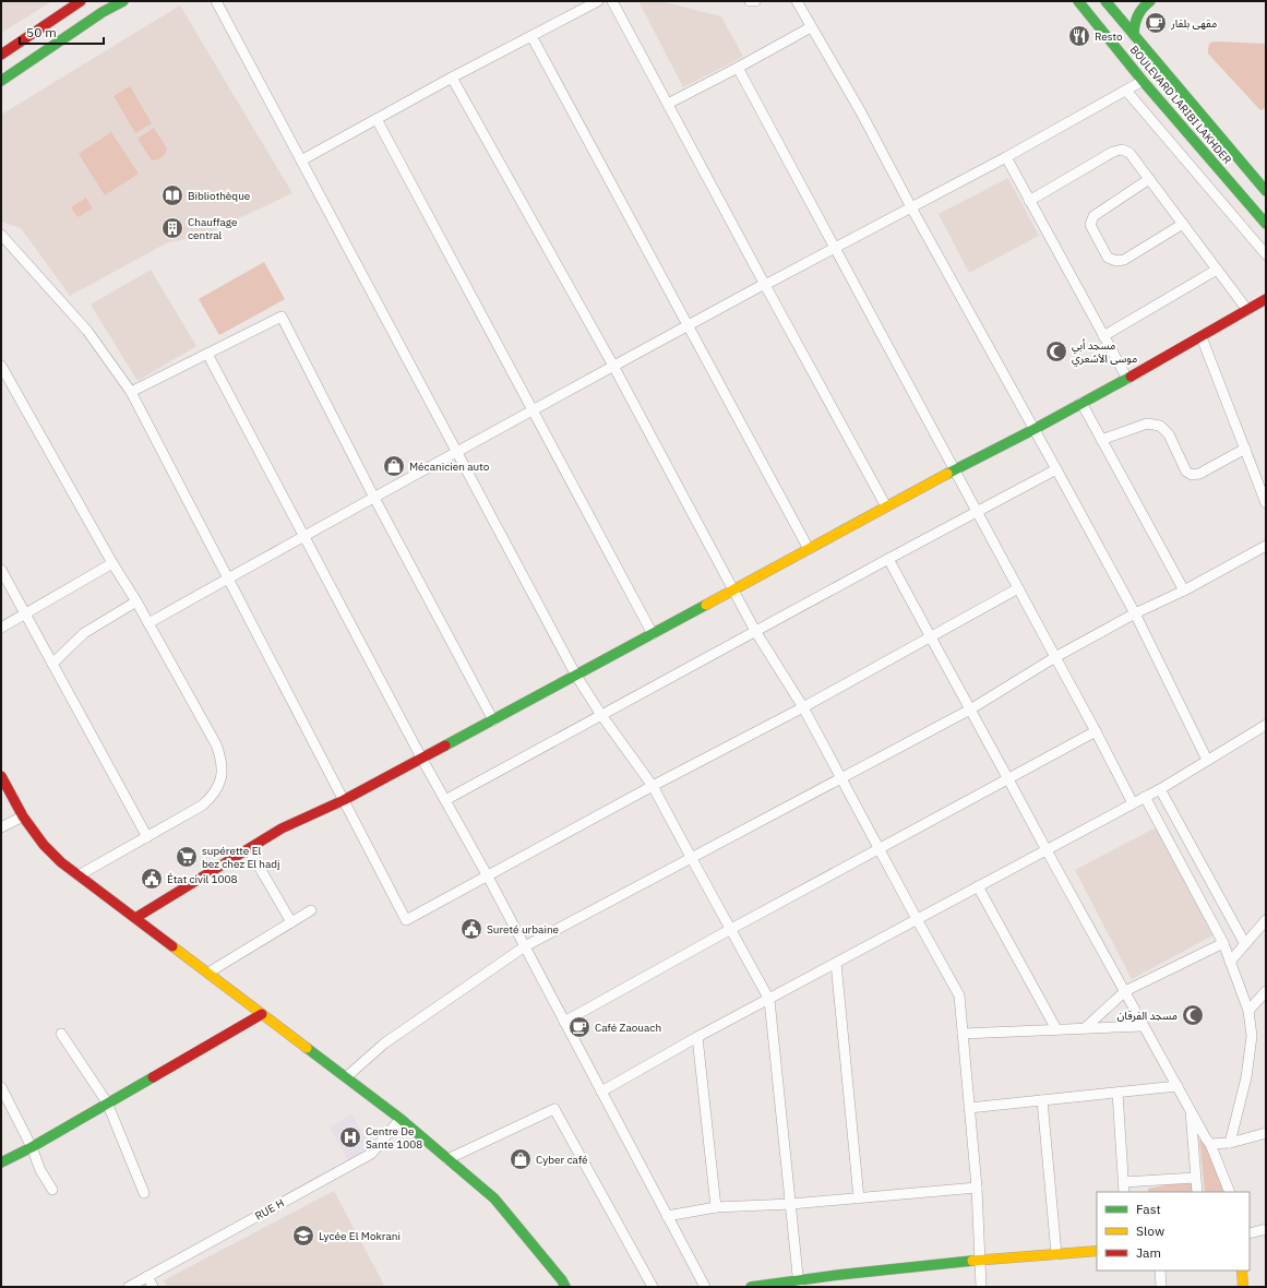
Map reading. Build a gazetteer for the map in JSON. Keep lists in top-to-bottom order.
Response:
{
  "streets": {
    "street": ["BOULEVARD LARIBI LAKHDER", "RUE H"]
  },
  "places": {
    "cafe": ["مقهى بلفار", "Café Zaouach"],
    "restaurant": ["Resto"],
    "library": ["Bibliothèque"],
    "building": ["Chauffage central"],
    "mosque": ["مسجد أبي موسى الأشعري", "مسجد الفرقان"],
    "shop": ["Mécanicien auto", "Cyber café"],
    "supermarket": ["supérette El bez chez El hadj"],
    "public building": ["État civil 1008", "Sureté urbaine"],
    "hospital": ["Centre De Sante 1008"],
    "school or university": ["Lycée El Mokrani"]
  },
  "legend": ["Fast", "Slow", "Jam"],
  "scale_bar": "50 m"
}
